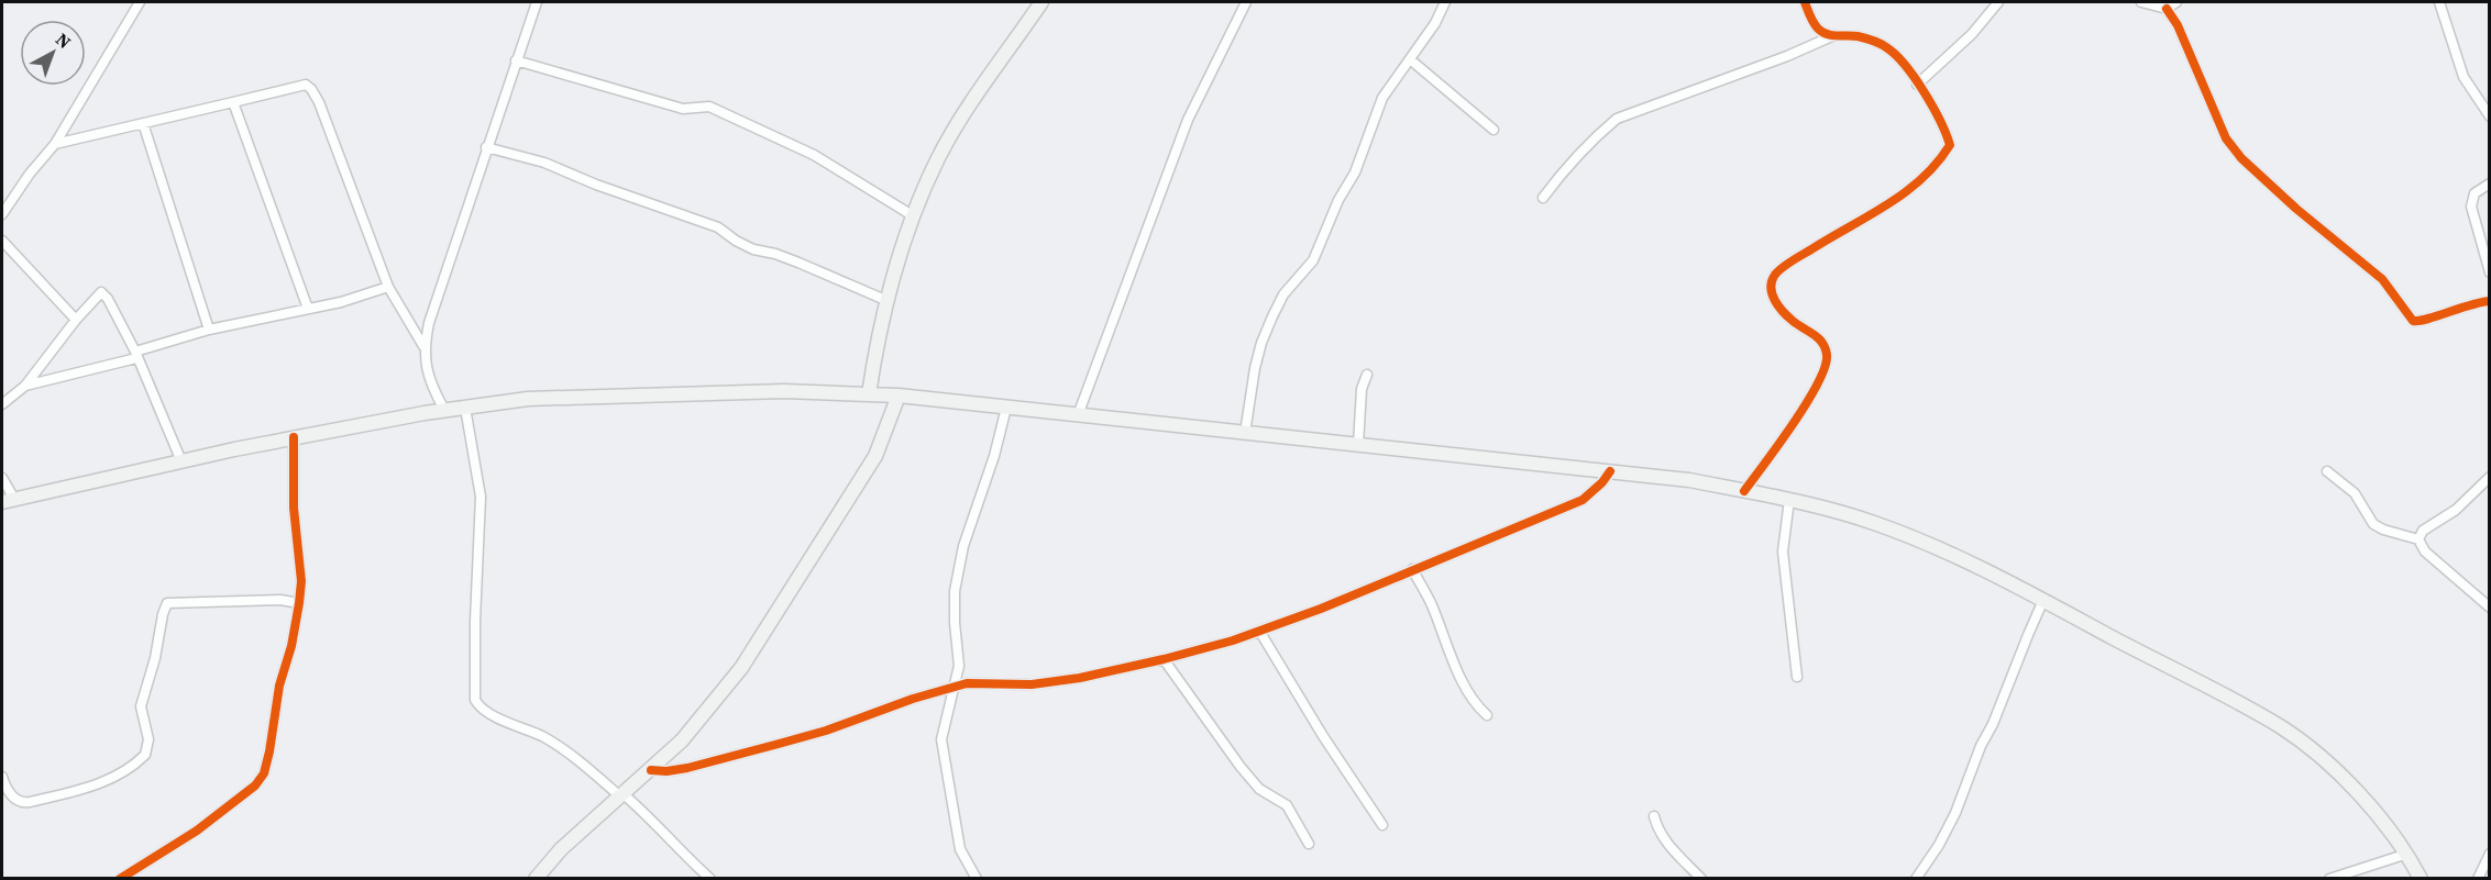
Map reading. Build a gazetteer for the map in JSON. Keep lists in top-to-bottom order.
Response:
{
  "north": "top right"
}
